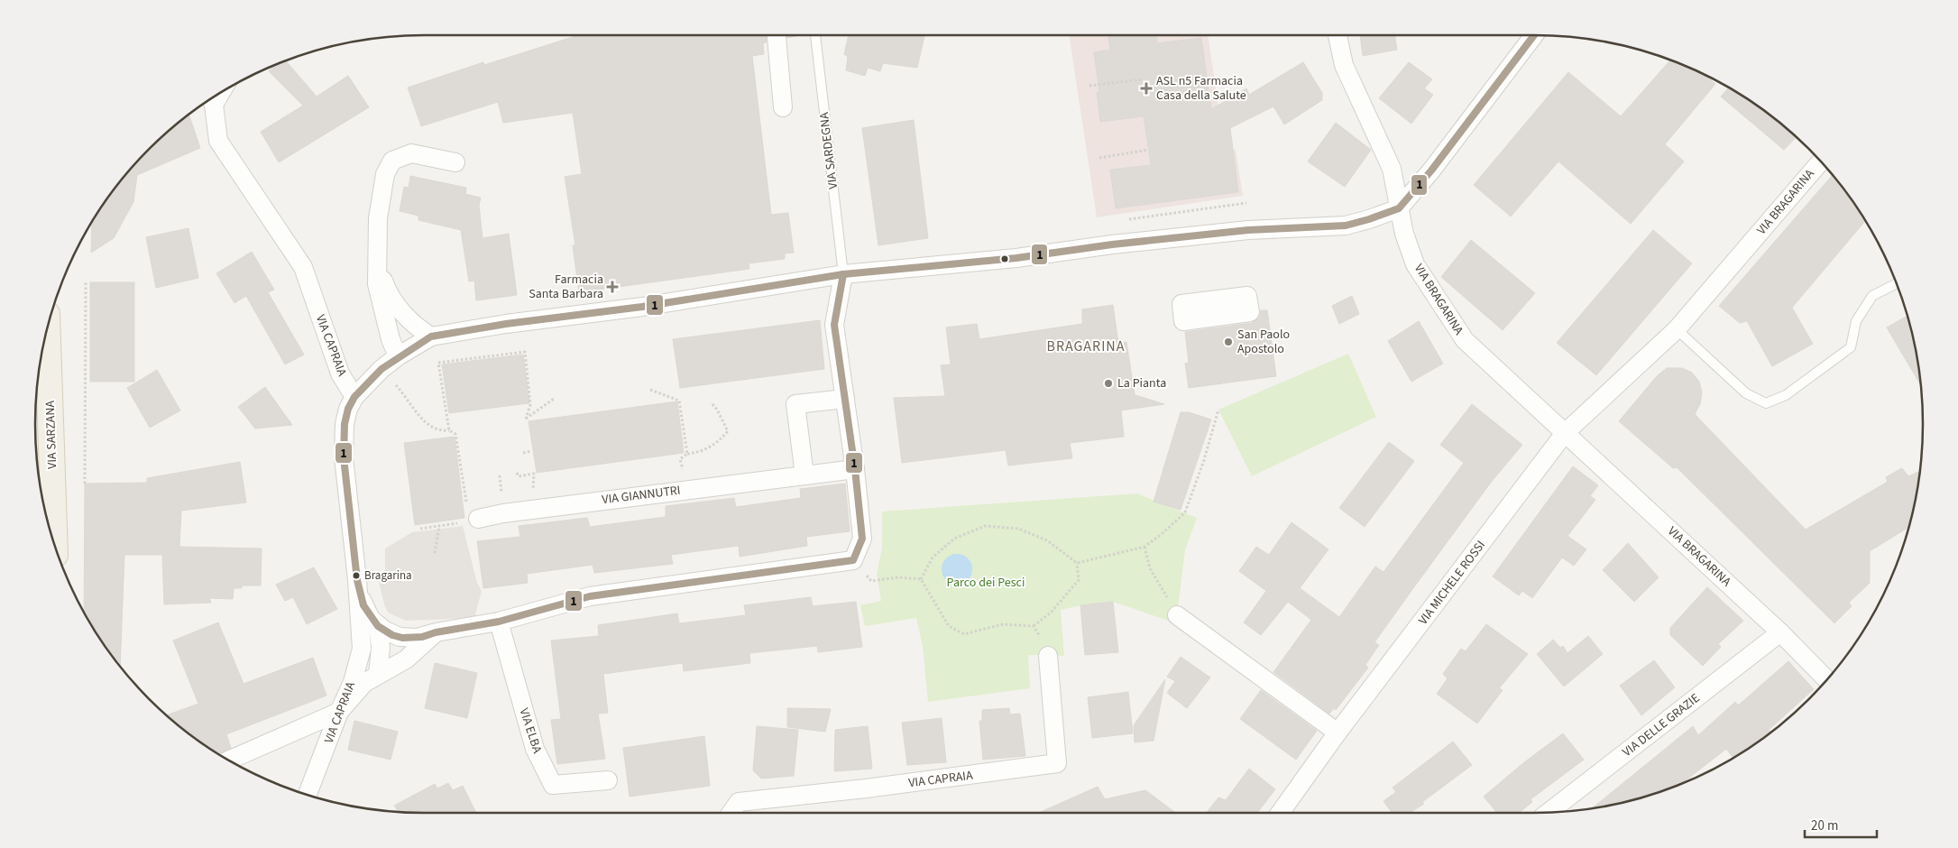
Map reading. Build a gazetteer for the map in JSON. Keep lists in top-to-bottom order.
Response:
{
  "streets": {
    "main road": ["VIA SARZANA"],
    "street": [
      "VIA BRAGARINA",
      "VIA CAPRAIA",
      "VIA GIANNUTRI",
      "VIA MICHELE ROSSI",
      "VIA DELLE GRAZIE",
      "VIA ELBA"
    ],
    "lane": ["VIA SARDEGNA"]
  },
  "crossings": [
    ["VIA BRAGARINA", "VIA MICHELE ROSSI"],
    ["VIA BRAGARINA", "VIA DELLE GRAZIE"]
  ],
  "districts": ["BRAGARINA"],
  "parks": ["Parco dei Pesci"],
  "places": {
    "health": ["ASL n5 Farmacia Casa della Salute", "Farmacia Santa Barbara"],
    "other": ["San Paolo Apostolo", "La Pianta", "Bragarina"]
  },
  "lines": ["transit line 1"],
  "scale_bar": "20 m"
}
